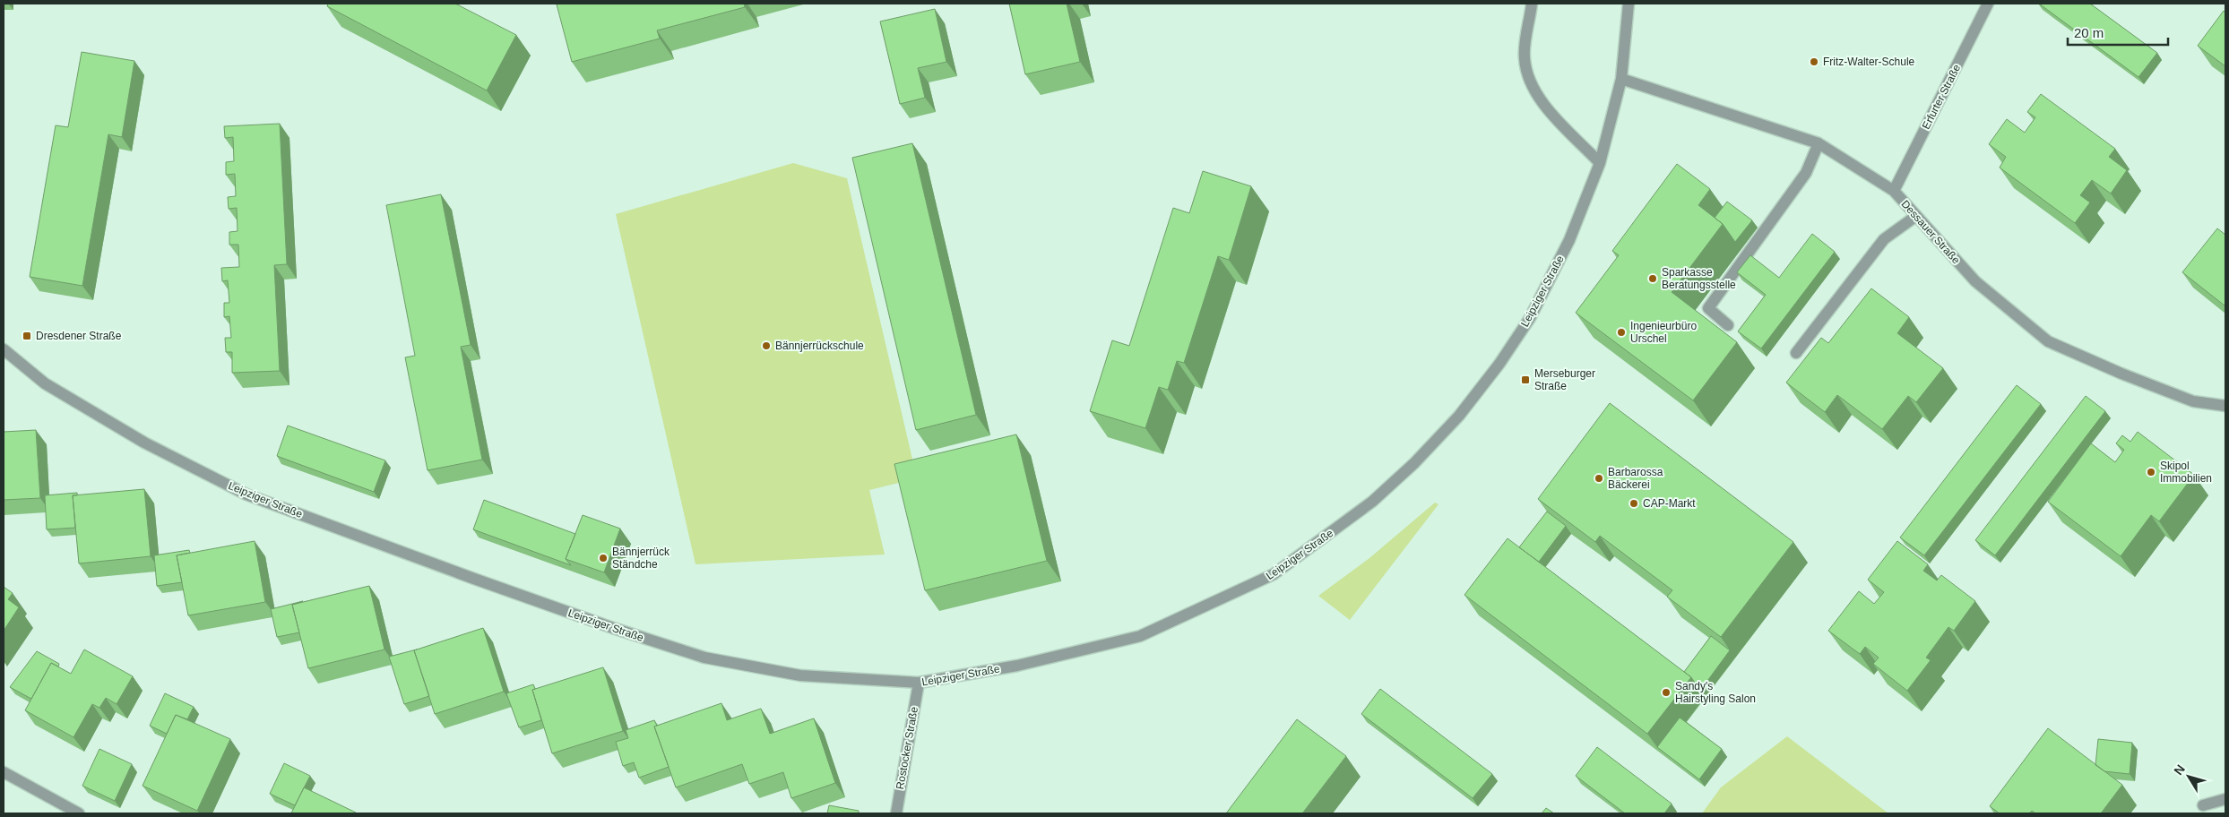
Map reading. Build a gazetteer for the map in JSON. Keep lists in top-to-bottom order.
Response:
{
  "streets": {
    "street": [
      "Erfurter Straße",
      "Dessauer Straße",
      "Leipziger Straße",
      "Rostocker Straße"
    ]
  },
  "crossings": [
    ["Erfurter Straße", "Dessauer Straße"],
    ["Dessauer Straße", "Leipziger Straße"],
    ["Leipziger Straße", "Rostocker Straße"]
  ],
  "places": {
    "other": [
      "Fritz-Walter-Schule",
      "Sparkasse Beratungsstelle",
      "Ingenieurbüro Urschel",
      "Bännjerrückschule",
      "Skipol Immobilien",
      "Barbarossa Bäckerei",
      "CAP-Markt",
      "Bännjerrück Ständche",
      "Sandy's Hairstyling Salon"
    ],
    "transit": ["Dresdener Straße", "Merseburger Straße"]
  },
  "scale_bar": "20 m",
  "north": "top left"
}
